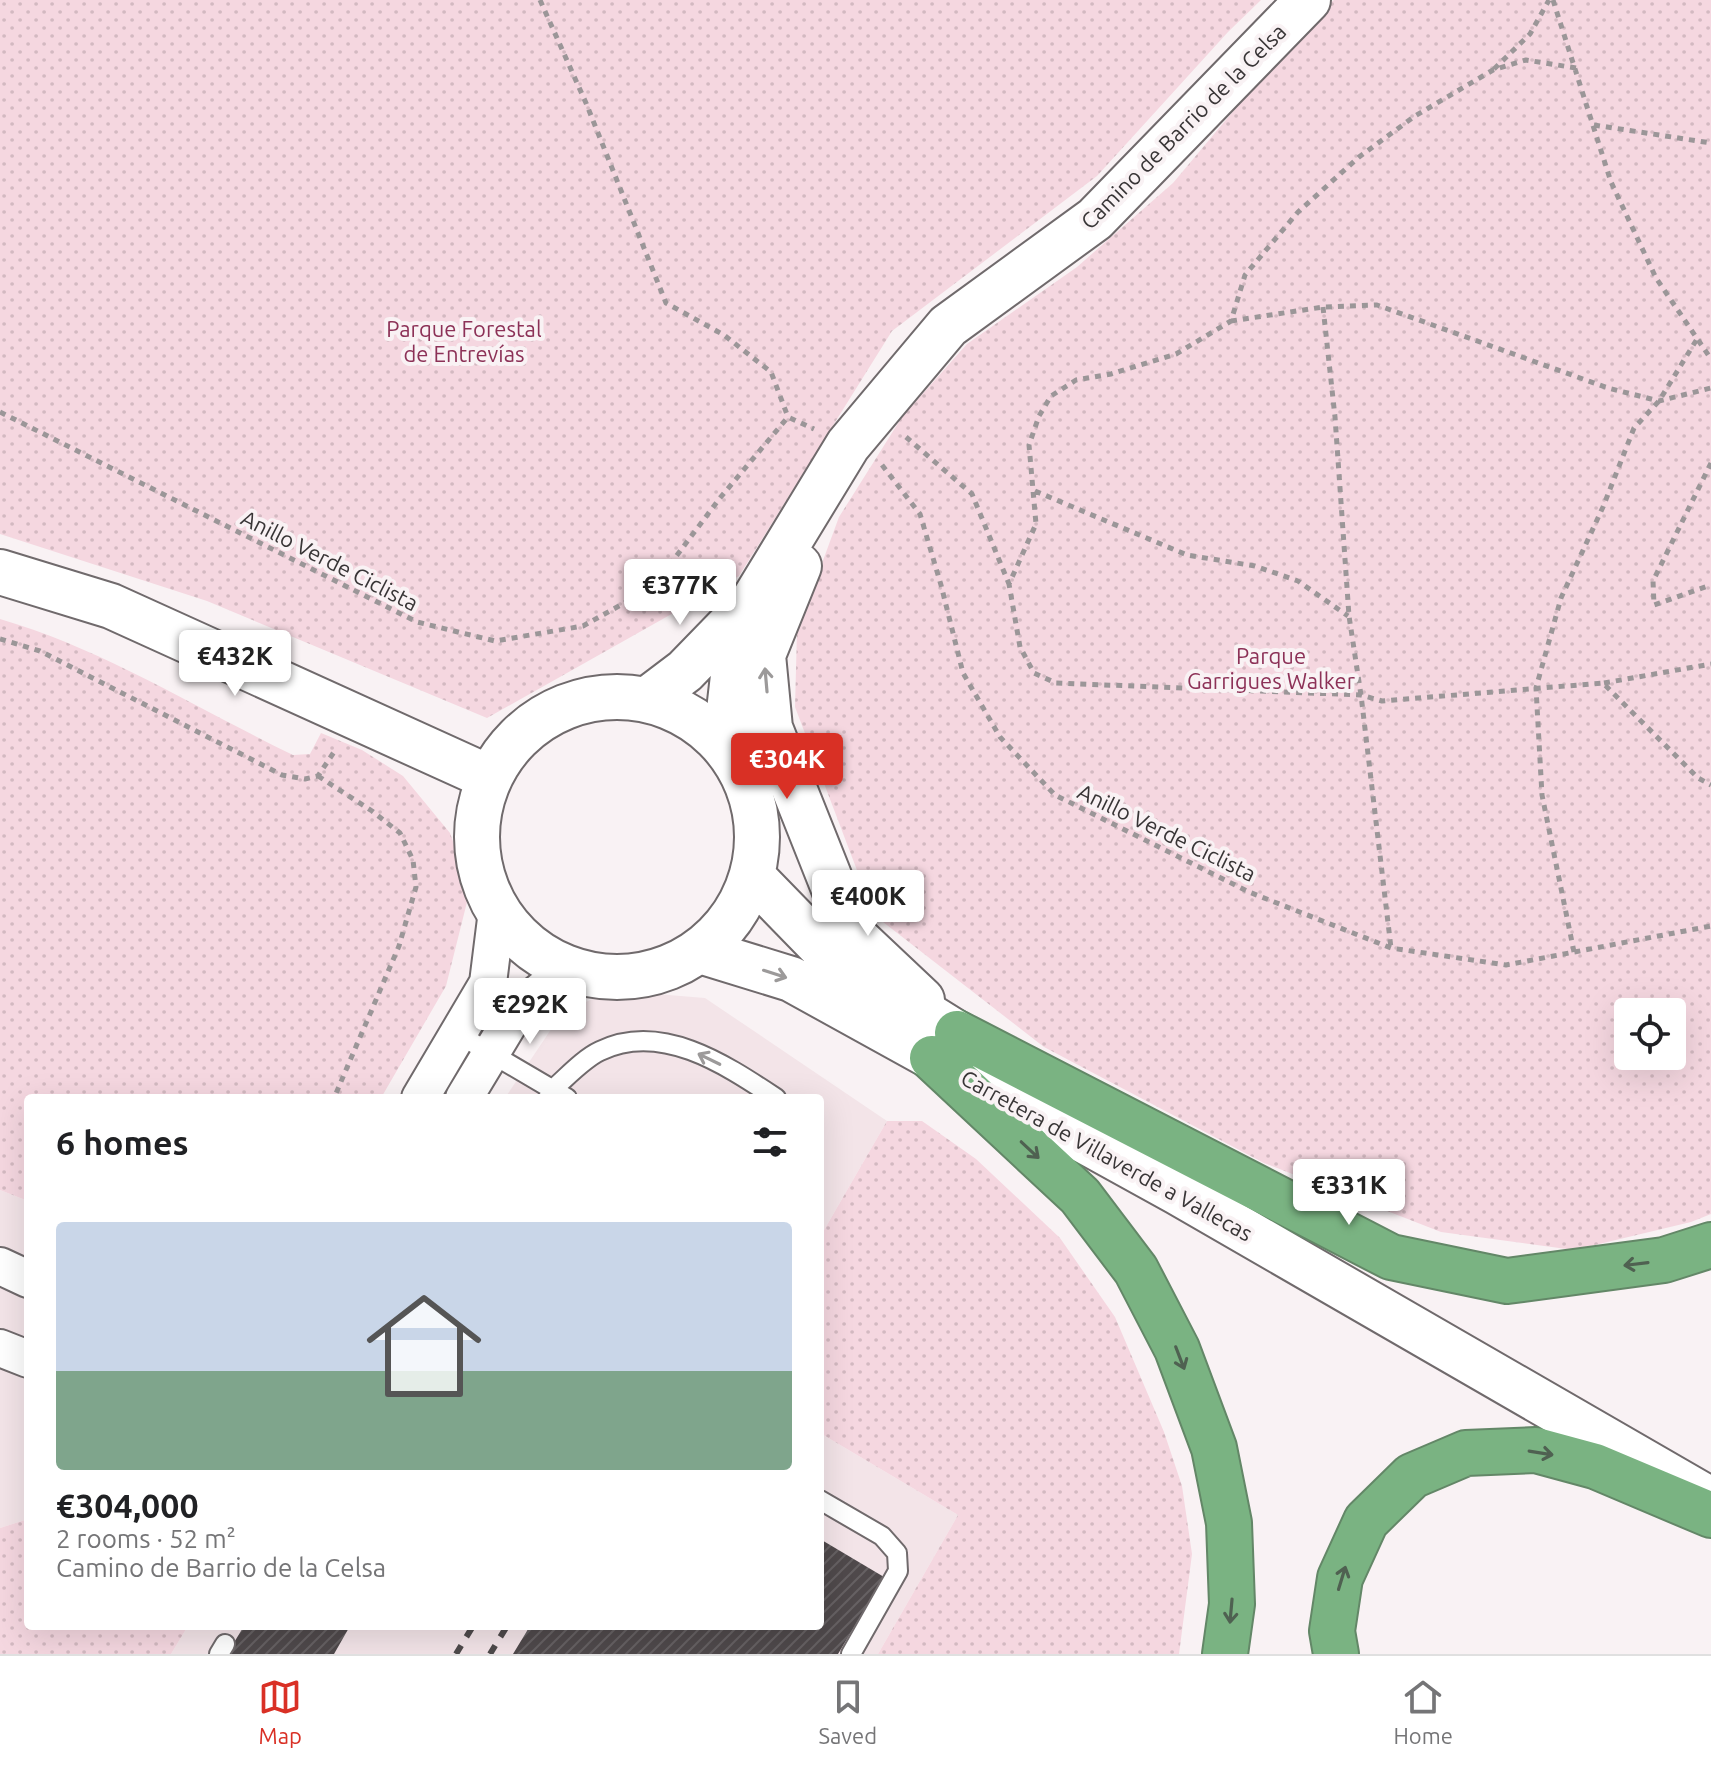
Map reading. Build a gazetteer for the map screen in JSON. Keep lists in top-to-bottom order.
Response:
{
  "streets": {
    "main road": ["Camino de Barrio de la Celsa", "Carretera de Villaverde a Vallecas"],
    "path": ["Anillo Verde Ciclista"]
  },
  "crossings": [
    ["Camino de Barrio de la Celsa", "Anillo Verde Ciclista"],
    ["Camino de Barrio de la Celsa", "Carretera de Villaverde a Vallecas"]
  ],
  "parks": ["Parque Forestal de Entrevías", "Parque Garrigues Walker"],
  "page": {
    "price": [
      "€377K",
      "€432K",
      "€304K",
      "€400K",
      "€292K",
      "€331K"
    ],
    "heading": "6 homes",
    "list": [
      {
        "name": "€304,000",
        "note": "2 rooms · 52 m² · Camino de Barrio de la Celsa"
      }
    ],
    "tabs": ["Map", "Saved", "Home"]
  }
}
